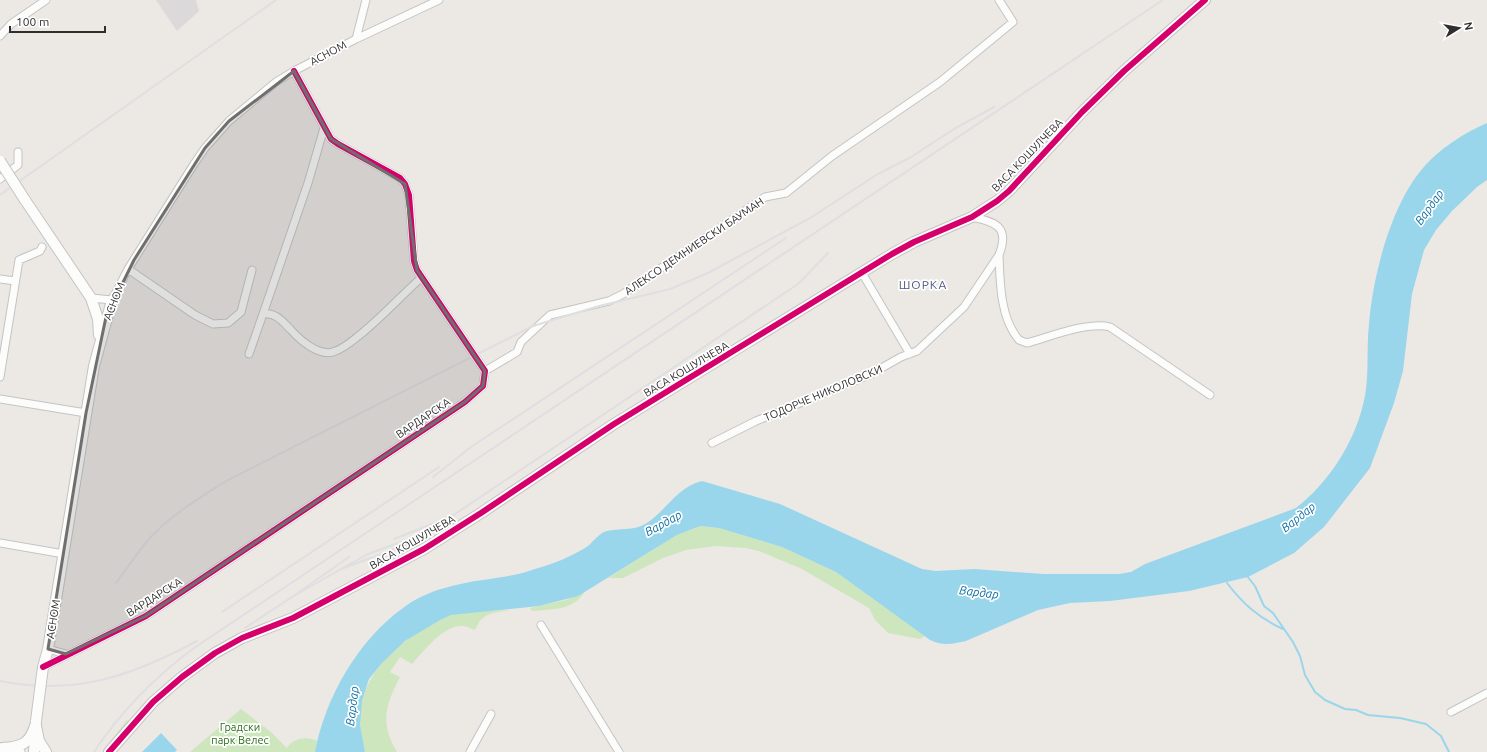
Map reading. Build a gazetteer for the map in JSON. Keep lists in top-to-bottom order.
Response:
{
  "streets": {
    "main road": ["АСНОМ", "ВАСА КОШУЛЧЕВА"],
    "street": ["АЛЕКСО ДЕМНИЕВСКИ БАУМАН", "ТОДОРЧЕ НИКОЛОВСКИ", "ВАРДАРСКА"]
  },
  "crossings": [
    ["АСНОМ", "ВАРДАРСКА"],
    ["ВАСА КОШУЛЧЕВА", "ТОДОРЧЕ НИКОЛОВСКИ"],
    ["АЛЕКСО ДЕМНИЕВСКИ БАУМАН", "ВАРДАРСКА"]
  ],
  "districts": ["ШОРКА"],
  "water": ["Вардар"],
  "parks": ["Градски парк Велес"],
  "scale_bar": "100 m",
  "north": "right"
}
